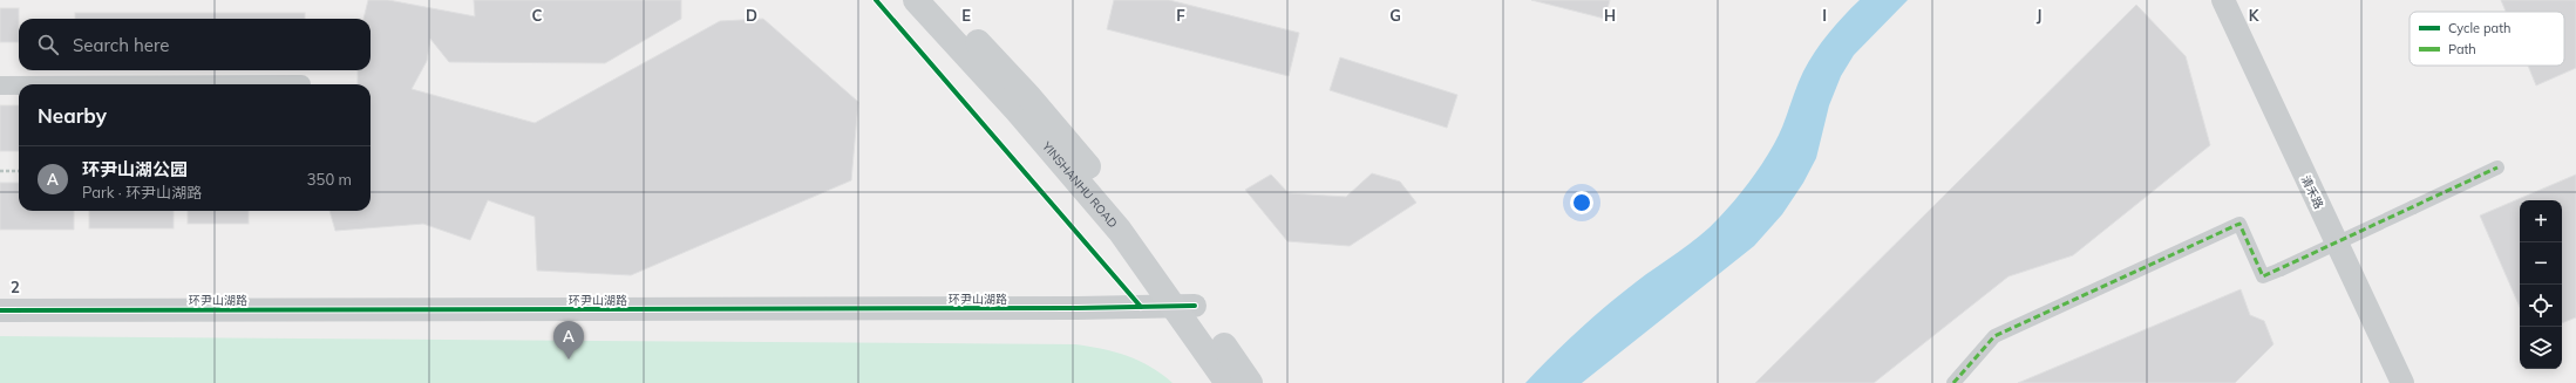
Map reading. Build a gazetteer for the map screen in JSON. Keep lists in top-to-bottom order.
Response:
{
  "streets": {
    "main road": ["YINSHANHU ROAD"],
    "street": ["清禾路", "环尹山湖路"]
  },
  "crossings": [
    ["YINSHANHU ROAD", "环尹山湖路"]
  ],
  "legend": ["Cycle path", "Path"],
  "page": {
    "search": "Search here",
    "heading": "Nearby",
    "list": [
      {
        "mark": "A",
        "name": "环尹山湖公园",
        "note": "Park · 环尹山湖路",
        "value": "350 m"
      }
    ],
    "map_buttons": ["+", "−"],
    "pins": "A"
  },
  "grid": {
    "columns": [
      "C",
      "D",
      "E",
      "F",
      "G",
      "H",
      "I",
      "J",
      "K"
    ],
    "rows": ["2"]
  }
}
